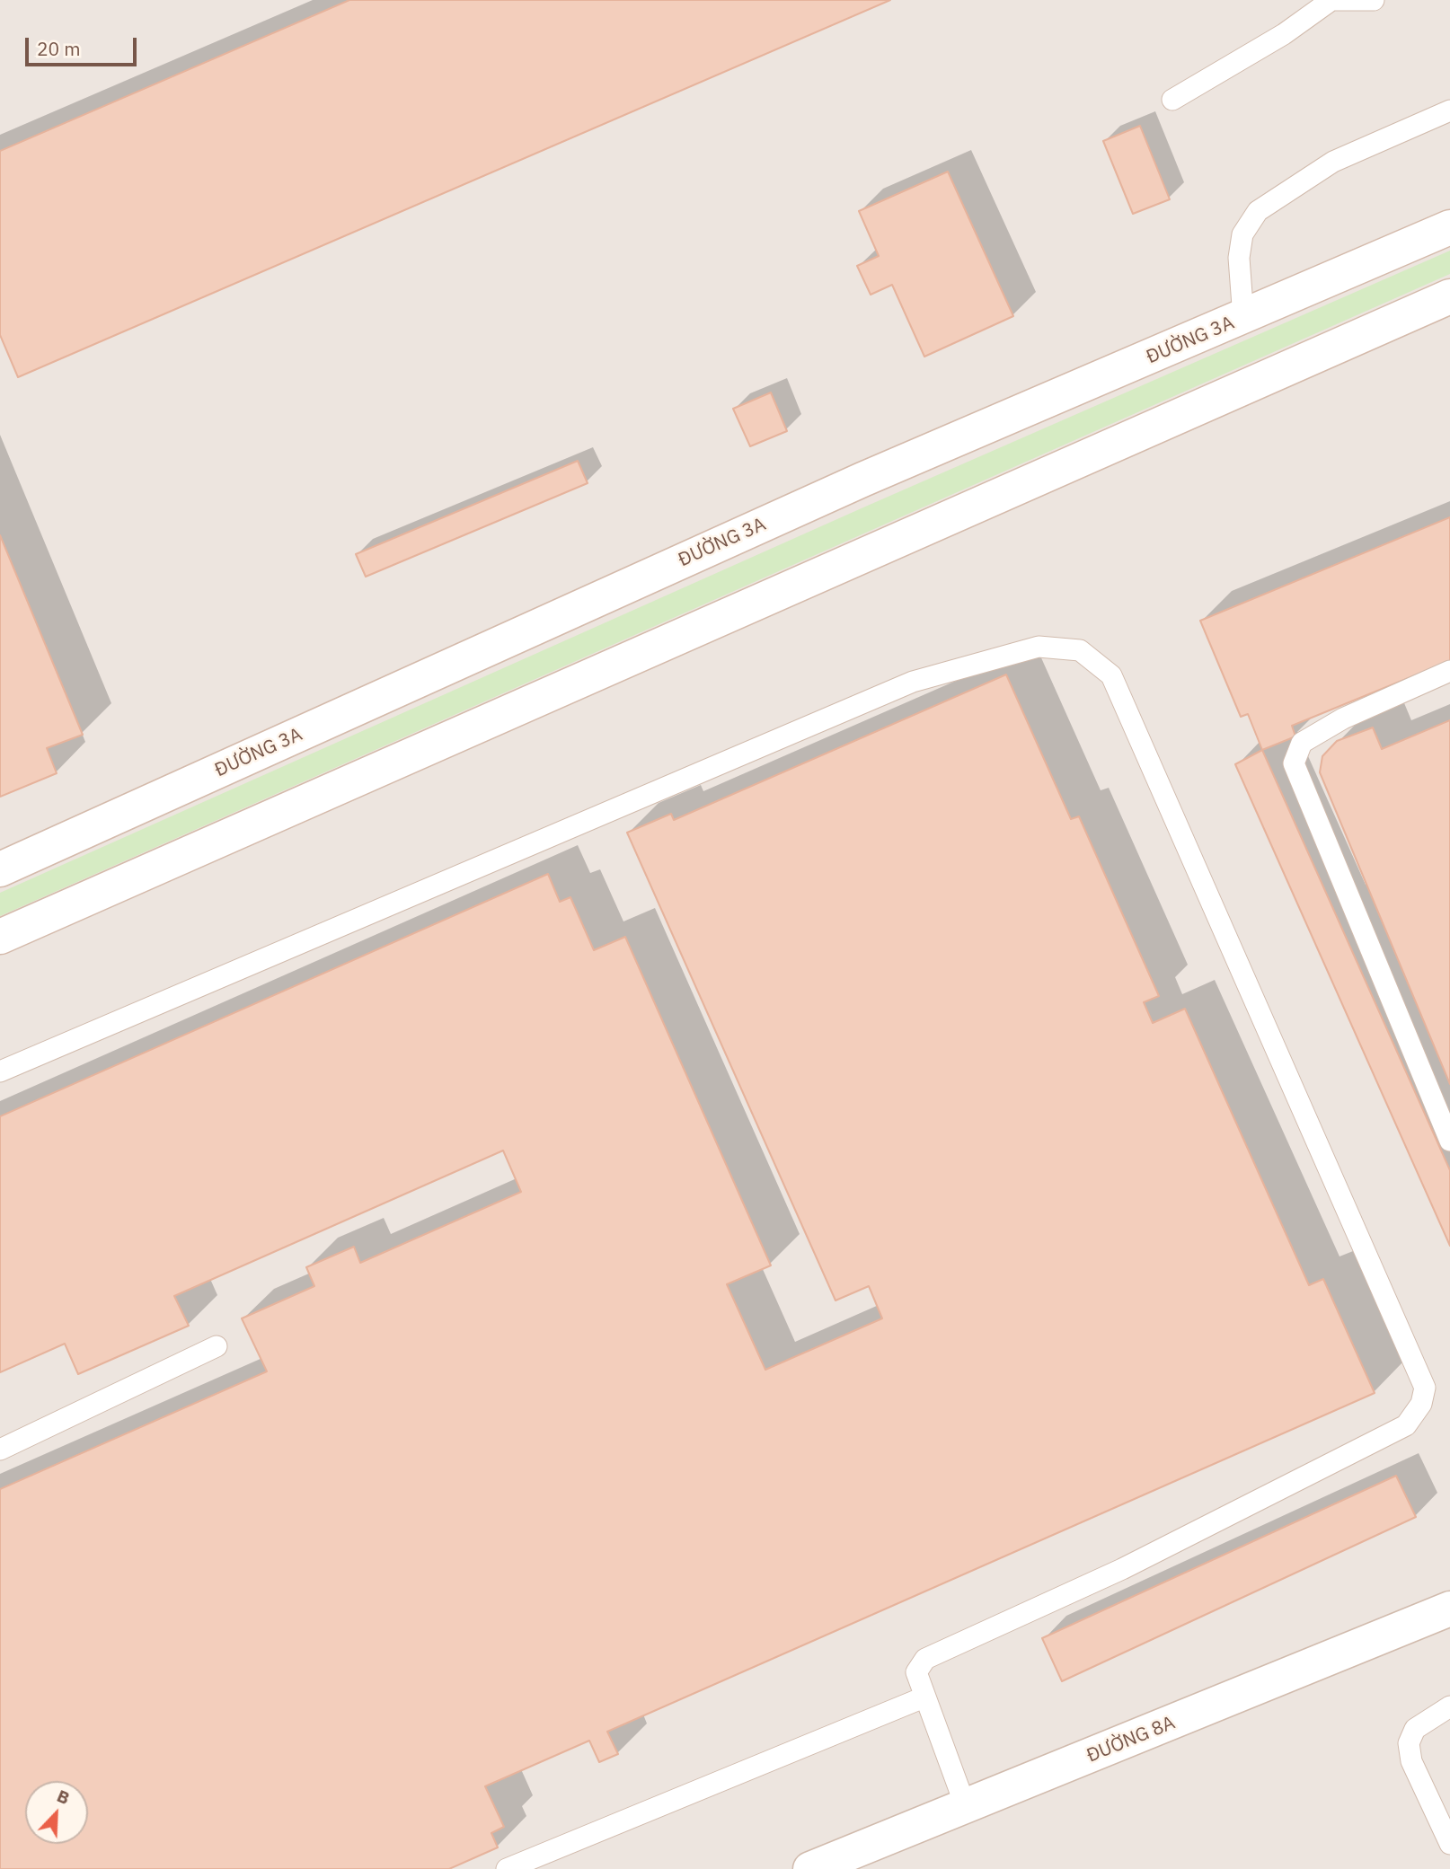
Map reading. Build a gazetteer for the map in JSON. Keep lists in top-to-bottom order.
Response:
{
  "streets": {
    "street": ["ĐƯỜNG 3A", "ĐƯỜNG 8A"]
  },
  "scale_bar": "20 m",
  "north": "top right"
}
